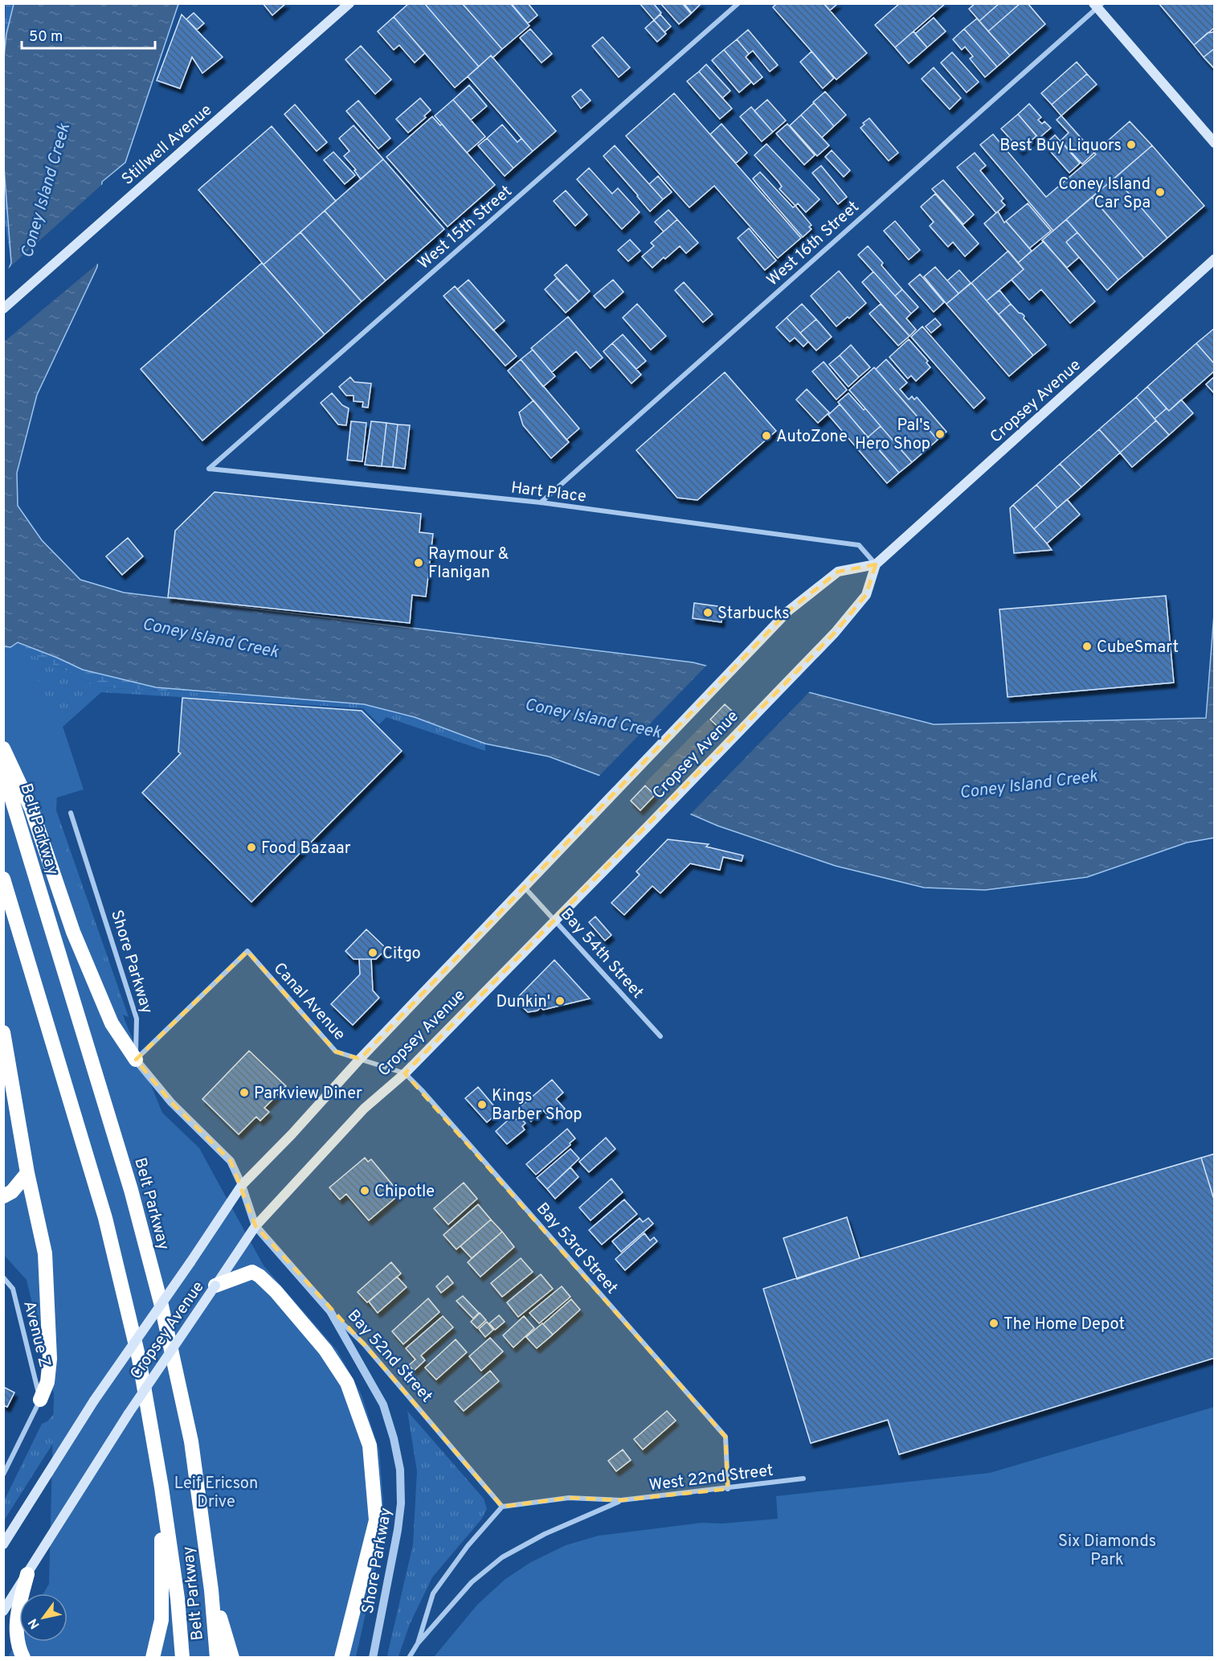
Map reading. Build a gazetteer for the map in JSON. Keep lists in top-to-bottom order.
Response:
{
  "streets": {
    "highway": ["Belt Parkway"],
    "main road": ["Stillwell Avenue", "Cropsey Avenue"],
    "street": [
      "West 15th Street",
      "West 16th Street",
      "Hart Place",
      "Bay 54th Street",
      "Shore Parkway",
      "Canal Avenue",
      "Bay 53rd Street",
      "Avenue Z",
      "Bay 52nd Street",
      "West 22nd Street"
    ]
  },
  "crossings": [
    ["West 15th Street", "Hart Place"],
    ["West 16th Street", "Hart Place"],
    ["Cropsey Avenue", "Hart Place"],
    ["Cropsey Avenue", "Bay 54th Street"],
    ["Cropsey Avenue", "Canal Avenue"],
    ["Cropsey Avenue", "Bay 53rd Street"],
    ["Cropsey Avenue", "Bay 52nd Street"],
    ["Shore Parkway", "Canal Avenue"],
    ["Shore Parkway", "Bay 52nd Street"],
    ["Canal Avenue", "Bay 53rd Street"],
    ["Bay 53rd Street", "West 22nd Street"],
    ["Bay 52nd Street", "West 22nd Street"]
  ],
  "water": ["Coney Island Creek"],
  "parks": ["Leif Ericson Drive", "Six Diamonds Park"],
  "places": [
    "Best Buy Liquors",
    "Coney Island Car Spa",
    "Pal's Hero Shop",
    "AutoZone",
    "Raymour & Flanigan",
    "Starbucks",
    "CubeSmart",
    "Food Bazaar",
    "Citgo",
    "Dunkin'",
    "Parkview Diner",
    "Kings Barber Shop",
    "Chipotle",
    "The Home Depot"
  ],
  "scale_bar": "50 m",
  "north": "bottom left"
}
